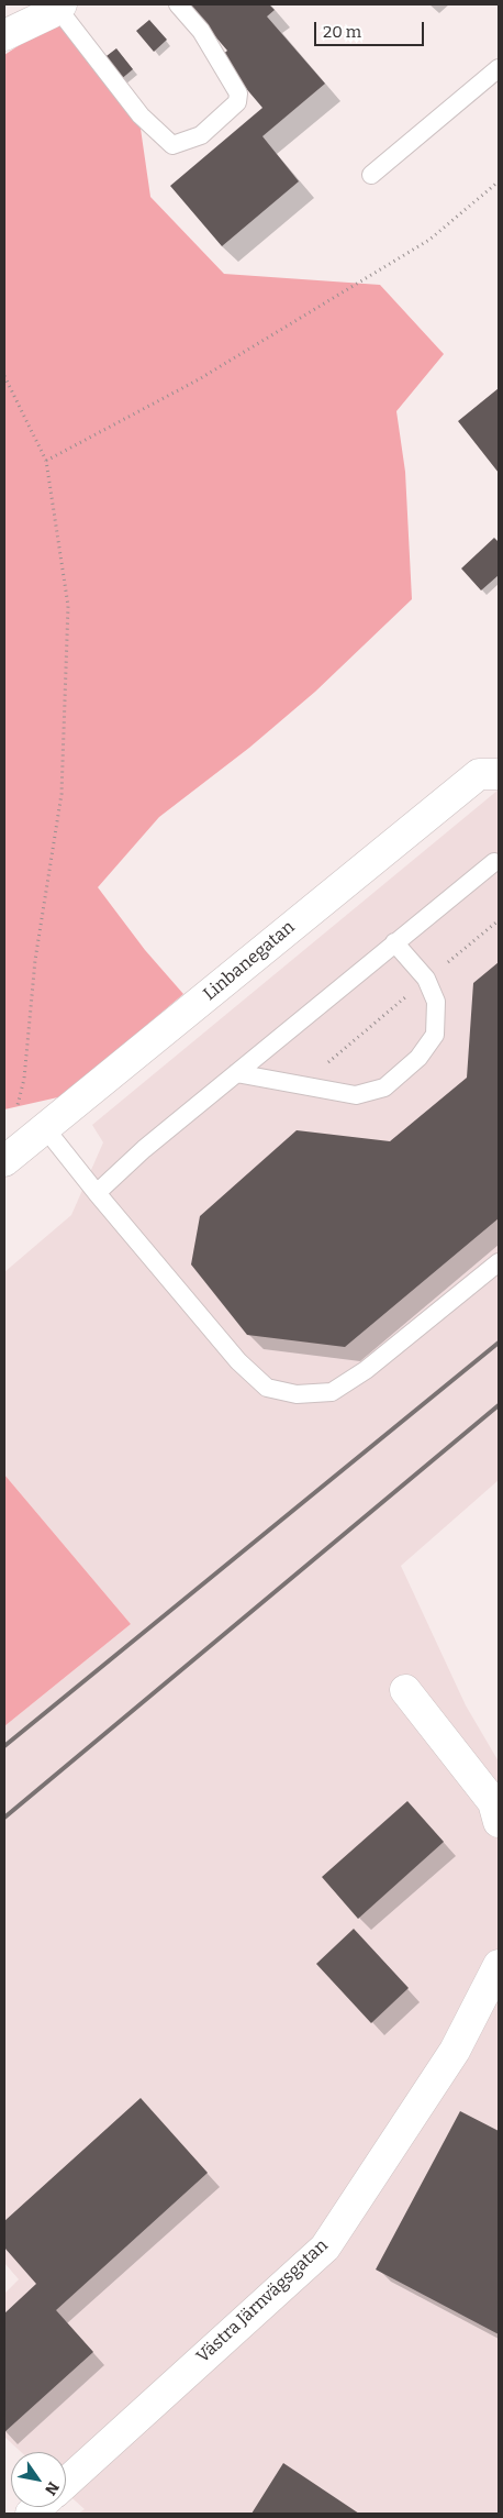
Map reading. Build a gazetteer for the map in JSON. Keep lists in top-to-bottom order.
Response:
{
  "streets": {
    "street": ["Linbanegatan", "Västra Järnvägsgatan"]
  },
  "scale_bar": "20 m",
  "north": "bottom right"
}
